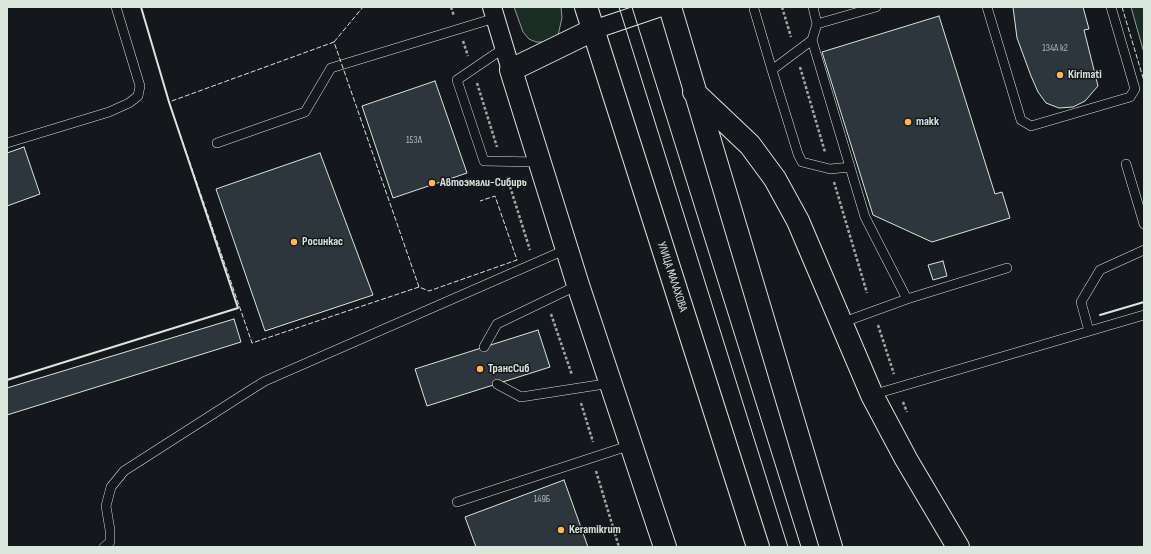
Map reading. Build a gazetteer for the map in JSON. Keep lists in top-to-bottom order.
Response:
{
  "streets": {
    "main road": ["УЛИЦА МАЛАХОВА"]
  },
  "places": [
    "Kirimati",
    "makk",
    "Автоэмали-Сибирь",
    "Росинкас",
    "ТрансСиб",
    "Keramikrum"
  ],
  "house_numbers": ["134А к2", "153А", "149Б"]
}
